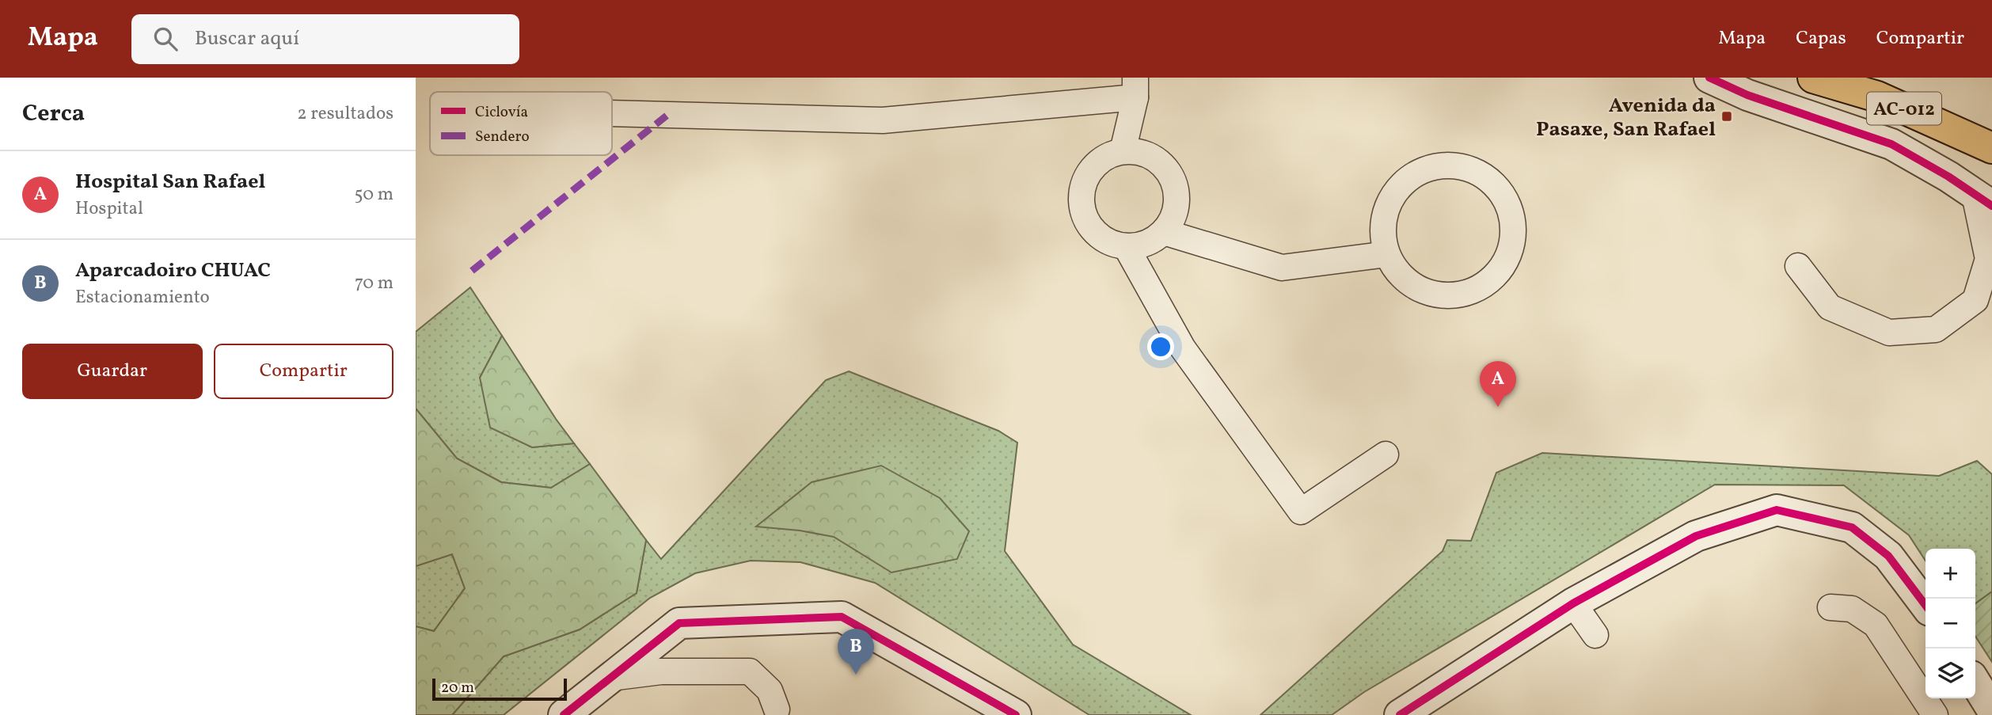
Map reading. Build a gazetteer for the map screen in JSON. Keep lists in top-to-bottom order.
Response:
{
  "streets": {
    "main road": ["AC-012"]
  },
  "places": {
    "transit": ["Avenida da Pasaxe, San Rafael"]
  },
  "legend": ["Ciclovía", "Sendero"],
  "scale_bar": "20 m",
  "page": {
    "header": "Mapa",
    "search": "Buscar aquí",
    "nav": ["Mapa", "Capas", "Compartir"],
    "heading": ["Cerca", "2 resultados"],
    "list": [
      {
        "mark": "A",
        "name": "Hospital San Rafael",
        "note": "Hospital",
        "value": "50 m"
      },
      {
        "mark": "B",
        "name": "Aparcadoiro CHUAC",
        "note": "Estacionamiento",
        "value": "70 m"
      }
    ],
    "buttons": ["Guardar", "Compartir"],
    "pins": ["A", "B"],
    "map_buttons": ["+", "−"],
    "scale": "20 m"
  }
}
